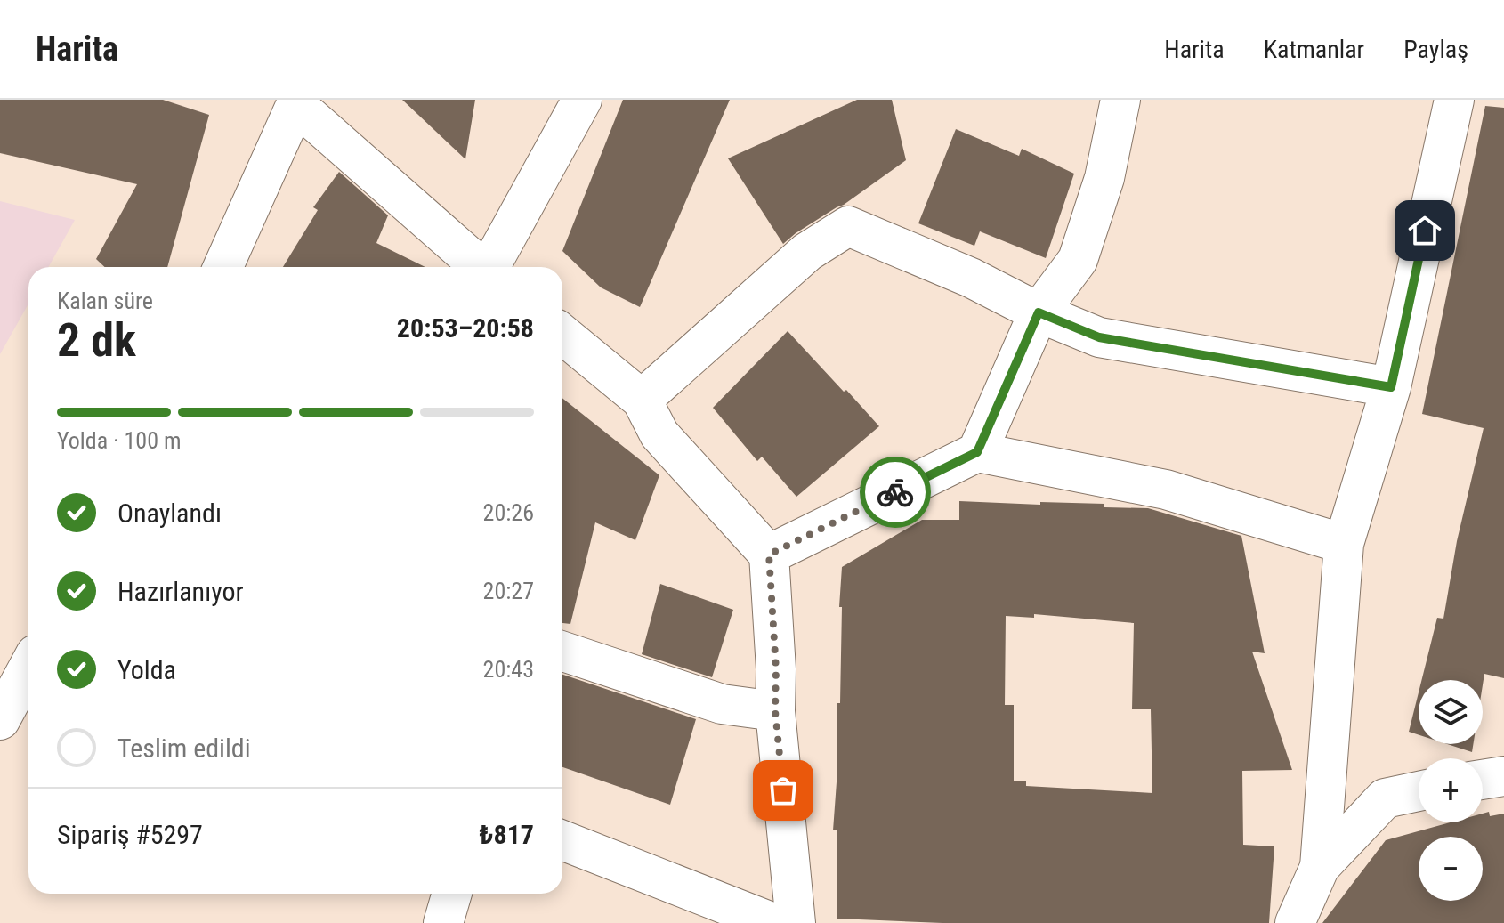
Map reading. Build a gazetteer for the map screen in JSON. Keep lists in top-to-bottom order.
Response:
{
  "page": {
    "header": "Harita",
    "nav": ["Harita", "Katmanlar", "Paylaş"],
    "heading": ["2 dk", "Kalan süre", "20:53–20:58"],
    "panel": ["Sipariş #5297", "₺817"],
    "bar": "Yolda · 100 m",
    "list": [
      ["Onaylandı", "20:26"],
      ["Hazırlanıyor", "20:27"],
      ["Yolda", "20:43"],
      "Teslim edildi"
    ],
    "map_buttons": ["+", "−"]
  }
}
